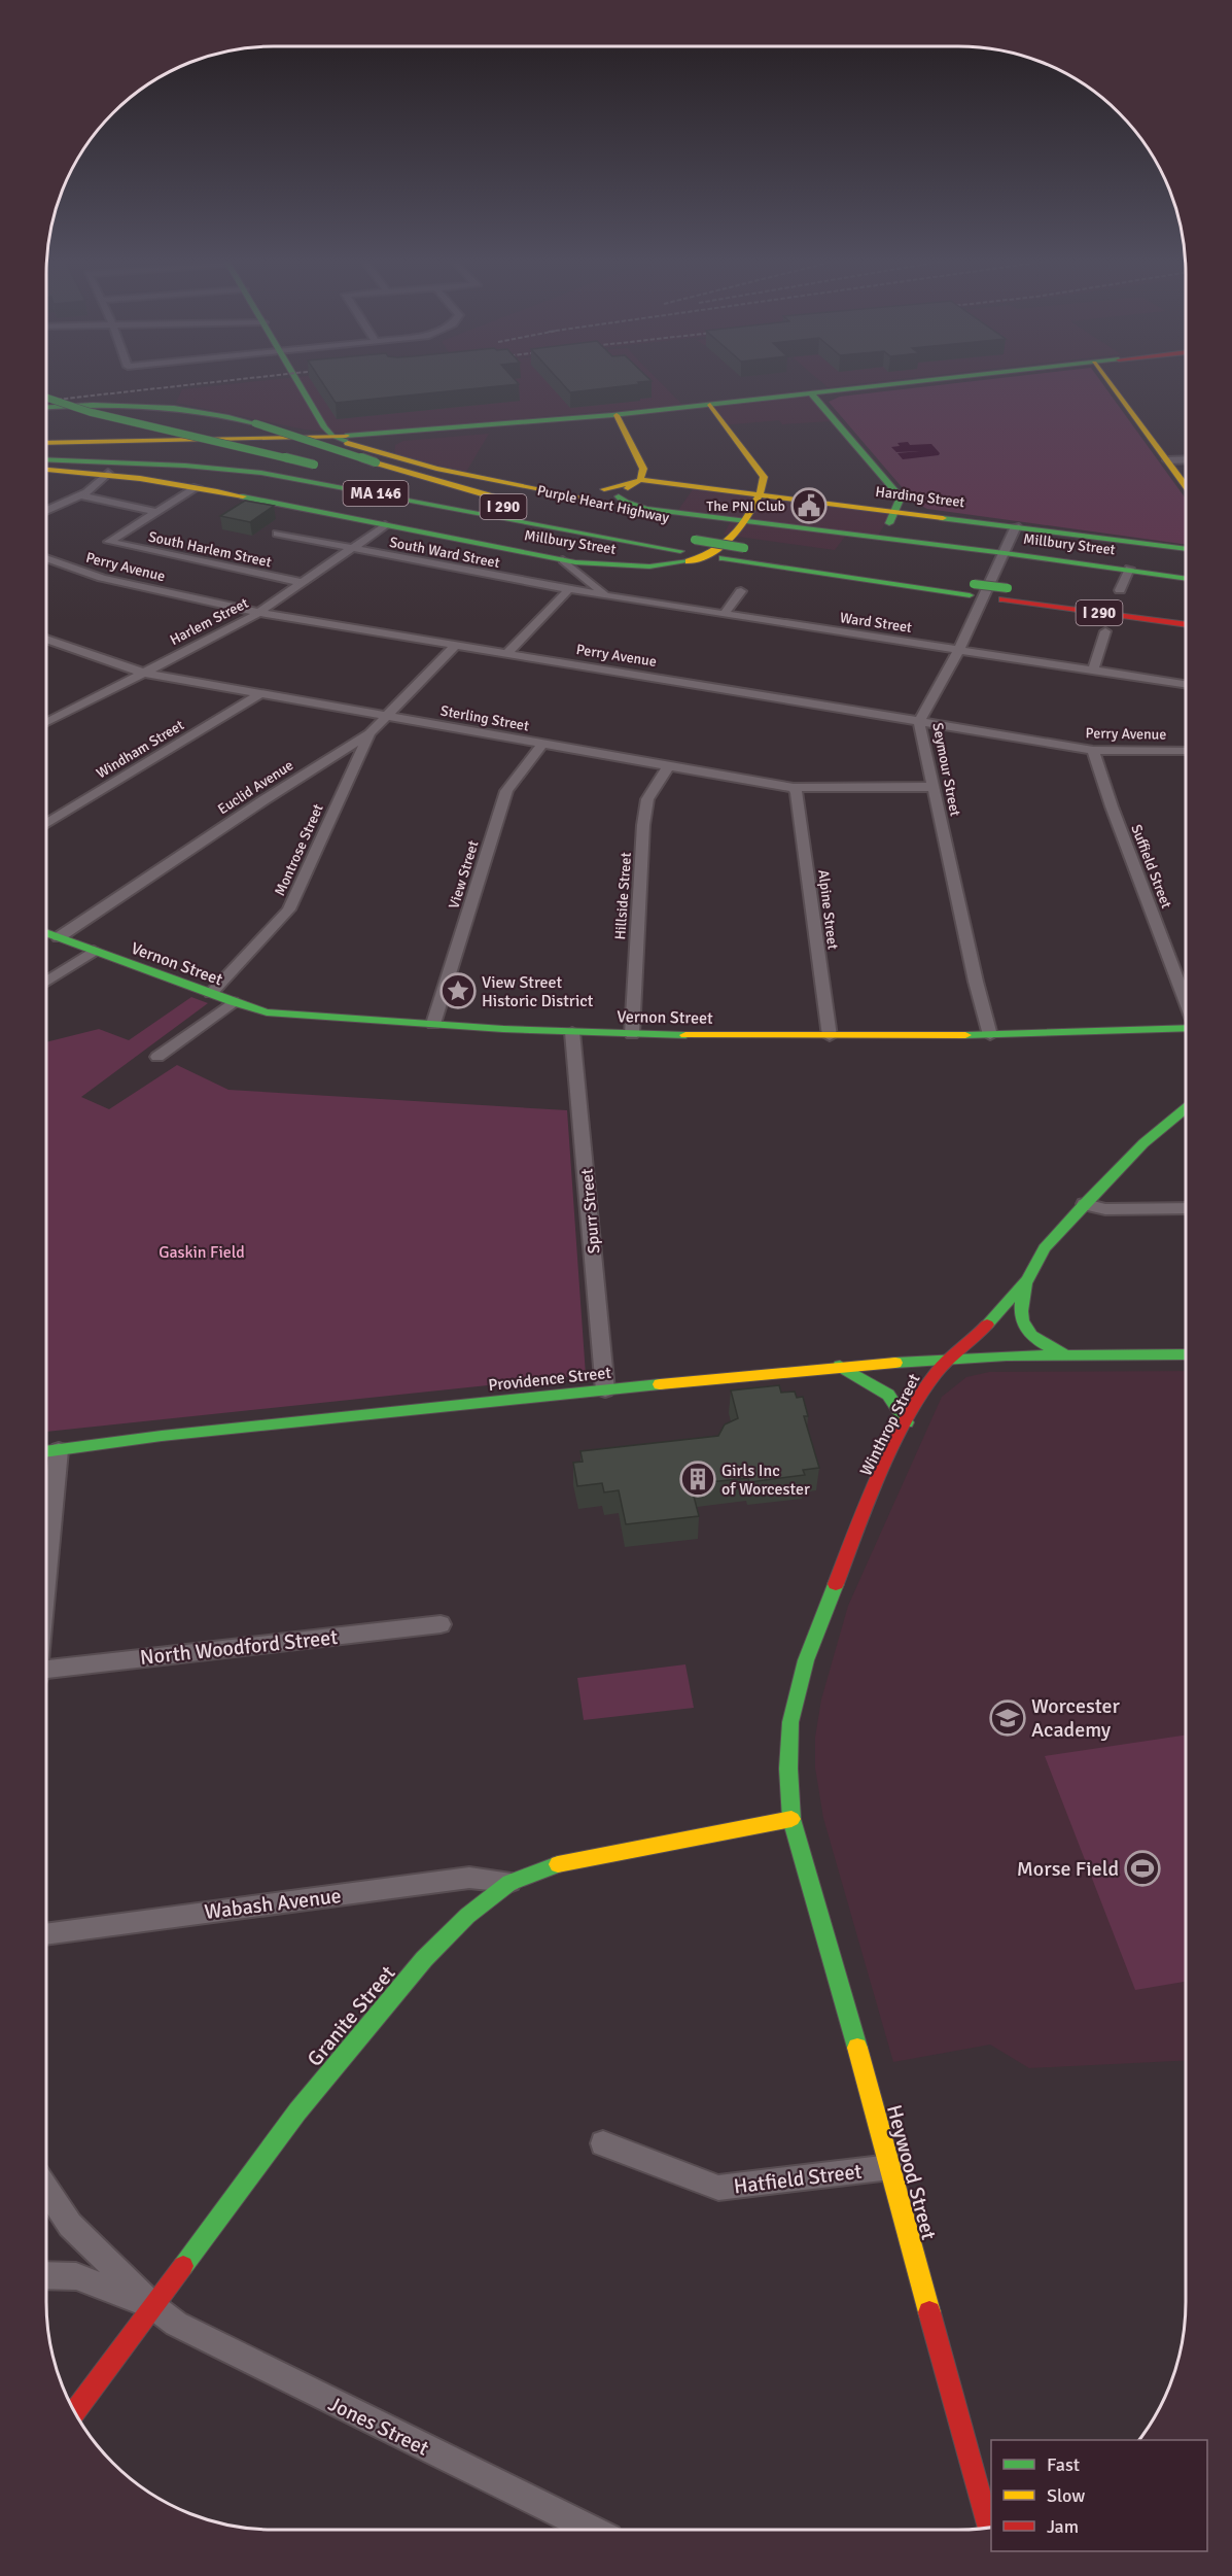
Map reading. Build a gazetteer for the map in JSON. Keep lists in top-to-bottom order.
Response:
{
  "streets": {
    "main road": [
      "MA 146",
      "Harding Street",
      "Purple Heart Highway",
      "I 290",
      "Millbury Street",
      "Vernon Street",
      "Providence Street",
      "Winthrop Street",
      "Granite Street",
      "Heywood Street"
    ],
    "street": [
      "South Harlem Street",
      "South Ward Street",
      "Perry Avenue",
      "Harlem Street",
      "Ward Street",
      "Sterling Street",
      "Windham Street",
      "Seymour Street",
      "Euclid Avenue",
      "Montrose Street",
      "Suffield Street",
      "View Street",
      "Hillside Street",
      "Alpine Street",
      "Spurr Street",
      "North Woodford Street",
      "Wabash Avenue",
      "Hatfield Street",
      "Jones Street"
    ]
  },
  "crossings": [
    ["MA 146", "I 290"],
    ["Harding Street", "Seymour Street"],
    ["Purple Heart Highway", "I 290"],
    ["Millbury Street", "Harlem Street"],
    ["Millbury Street", "Seymour Street"],
    ["South Harlem Street", "Harlem Street"],
    ["South Ward Street", "Harlem Street"],
    ["South Ward Street", "Ward Street"],
    ["Perry Avenue", "Harlem Street"],
    ["Perry Avenue", "Seymour Street"],
    ["Perry Avenue", "Euclid Avenue"],
    ["Perry Avenue", "Suffield Street"],
    ["Harlem Street", "Sterling Street"],
    ["Ward Street", "Seymour Street"],
    ["Sterling Street", "Windham Street"],
    ["Sterling Street", "Seymour Street"],
    ["Sterling Street", "Euclid Avenue"],
    ["Sterling Street", "View Street"],
    ["Sterling Street", "Hillside Street"],
    ["Sterling Street", "Alpine Street"],
    ["Seymour Street", "Vernon Street"],
    ["Euclid Avenue", "Montrose Street"],
    ["Euclid Avenue", "Vernon Street"],
    ["Montrose Street", "Vernon Street"],
    ["View Street", "Vernon Street"],
    ["Hillside Street", "Vernon Street"],
    ["Alpine Street", "Vernon Street"],
    ["Vernon Street", "Spurr Street"],
    ["Spurr Street", "Providence Street"],
    ["Providence Street", "Winthrop Street"],
    ["Winthrop Street", "Granite Street"],
    ["Winthrop Street", "Heywood Street"],
    ["Wabash Avenue", "Granite Street"],
    ["Granite Street", "Heywood Street"],
    ["Granite Street", "Jones Street"],
    ["Heywood Street", "Hatfield Street"]
  ],
  "parks": ["Gaskin Field"],
  "places": {
    "public building": ["The PNI Club"],
    "place": ["View Street Historic District"],
    "building": ["Girls Inc of Worcester"],
    "school or university": ["Worcester Academy"],
    "sports": ["Morse Field"]
  },
  "legend": ["Fast", "Slow", "Jam"]
}
